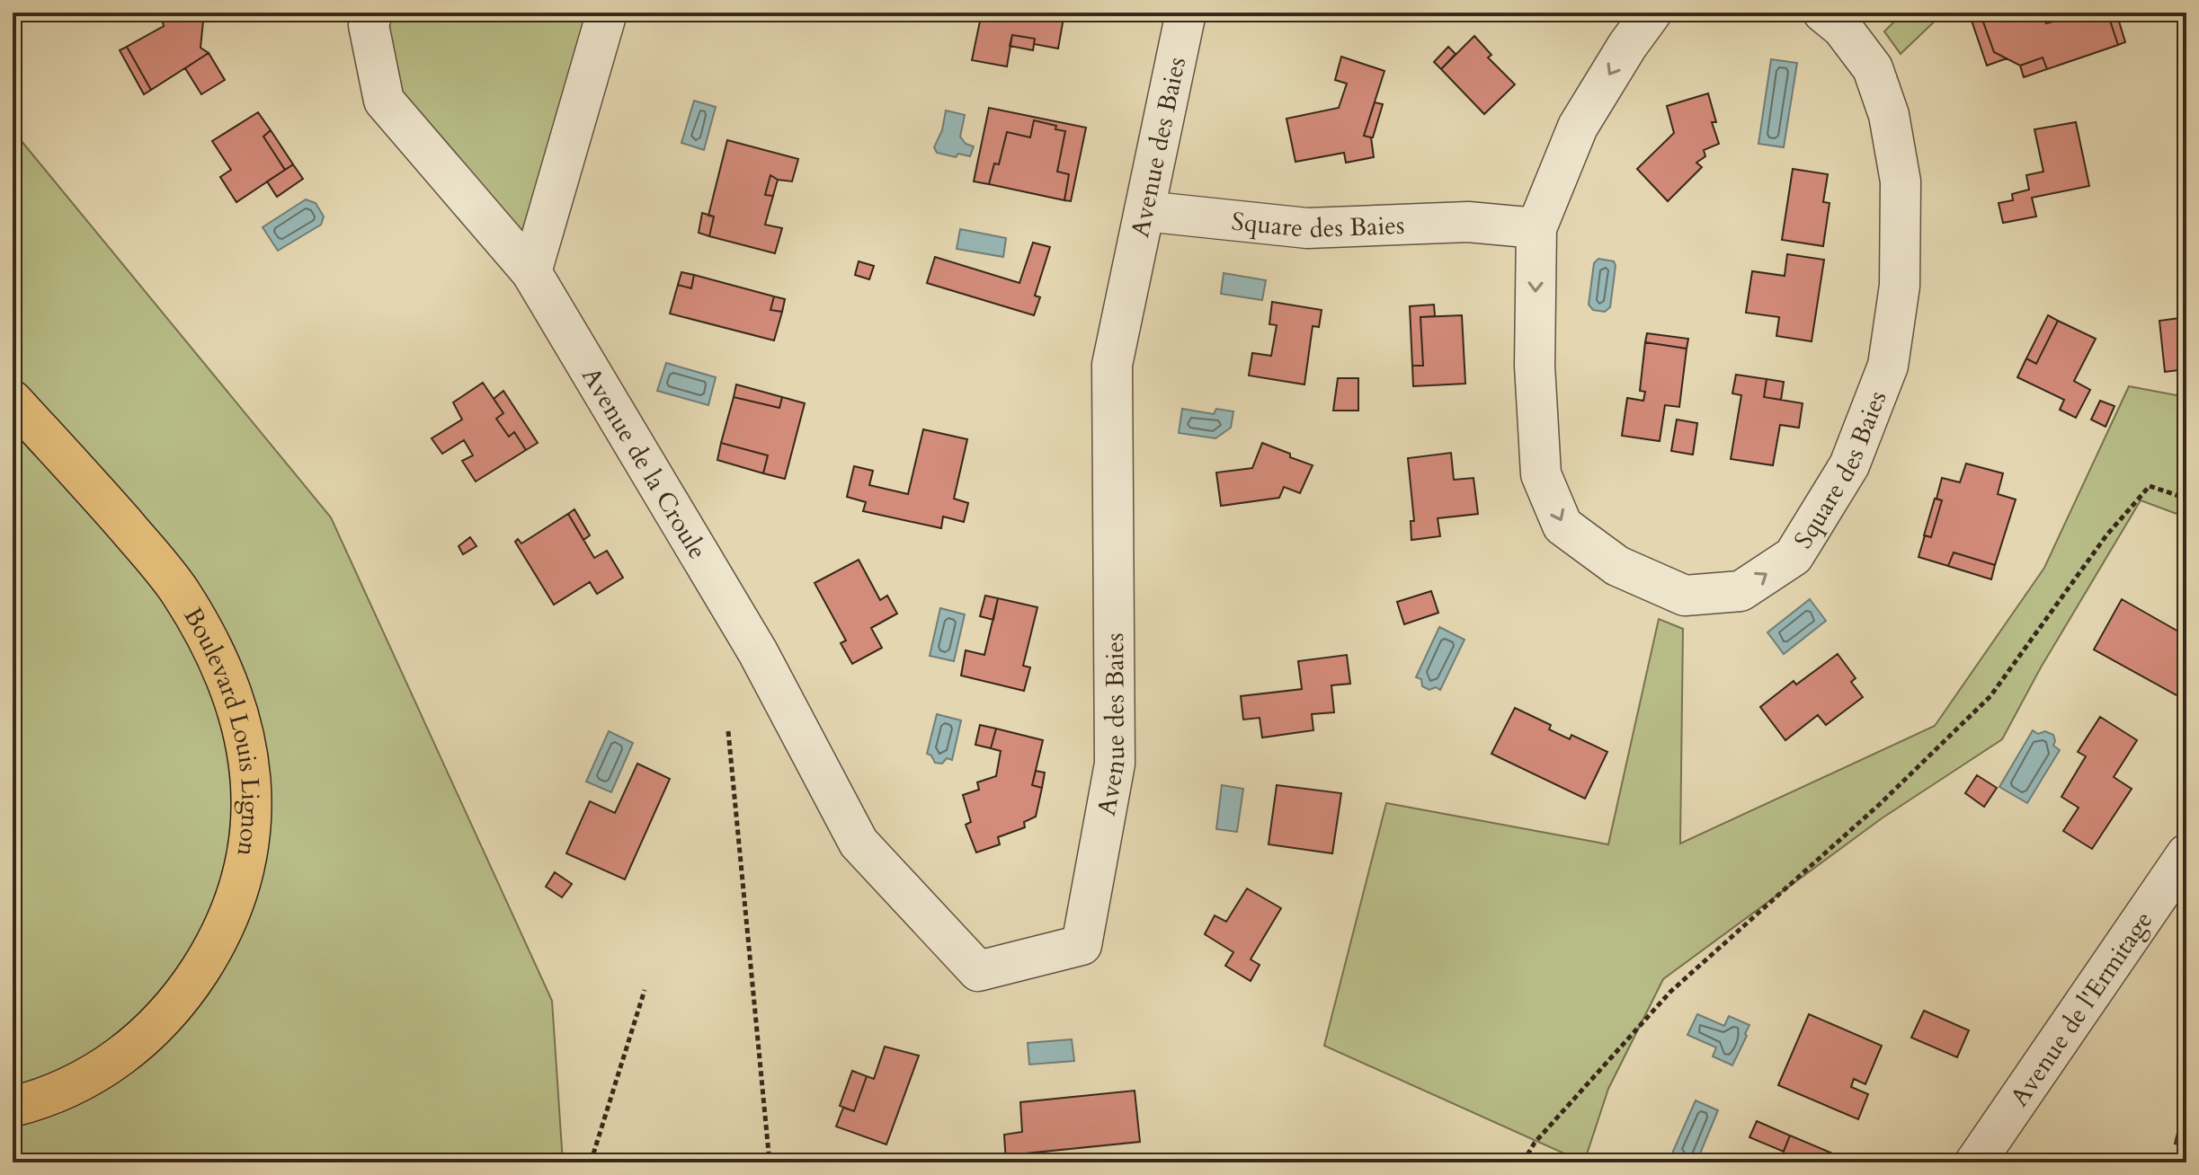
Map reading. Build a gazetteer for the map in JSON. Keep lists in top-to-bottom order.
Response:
{
  "streets": {
    "main road": ["Boulevard Louis Lignon"],
    "street": [
      "Avenue des Baies",
      "Square des Baies",
      "Avenue de la Croule",
      "Avenue de l'Ermitage"
    ]
  },
  "crossings": [
    ["Avenue des Baies", "Square des Baies"],
    ["Avenue des Baies", "Avenue de la Croule"]
  ]
}
